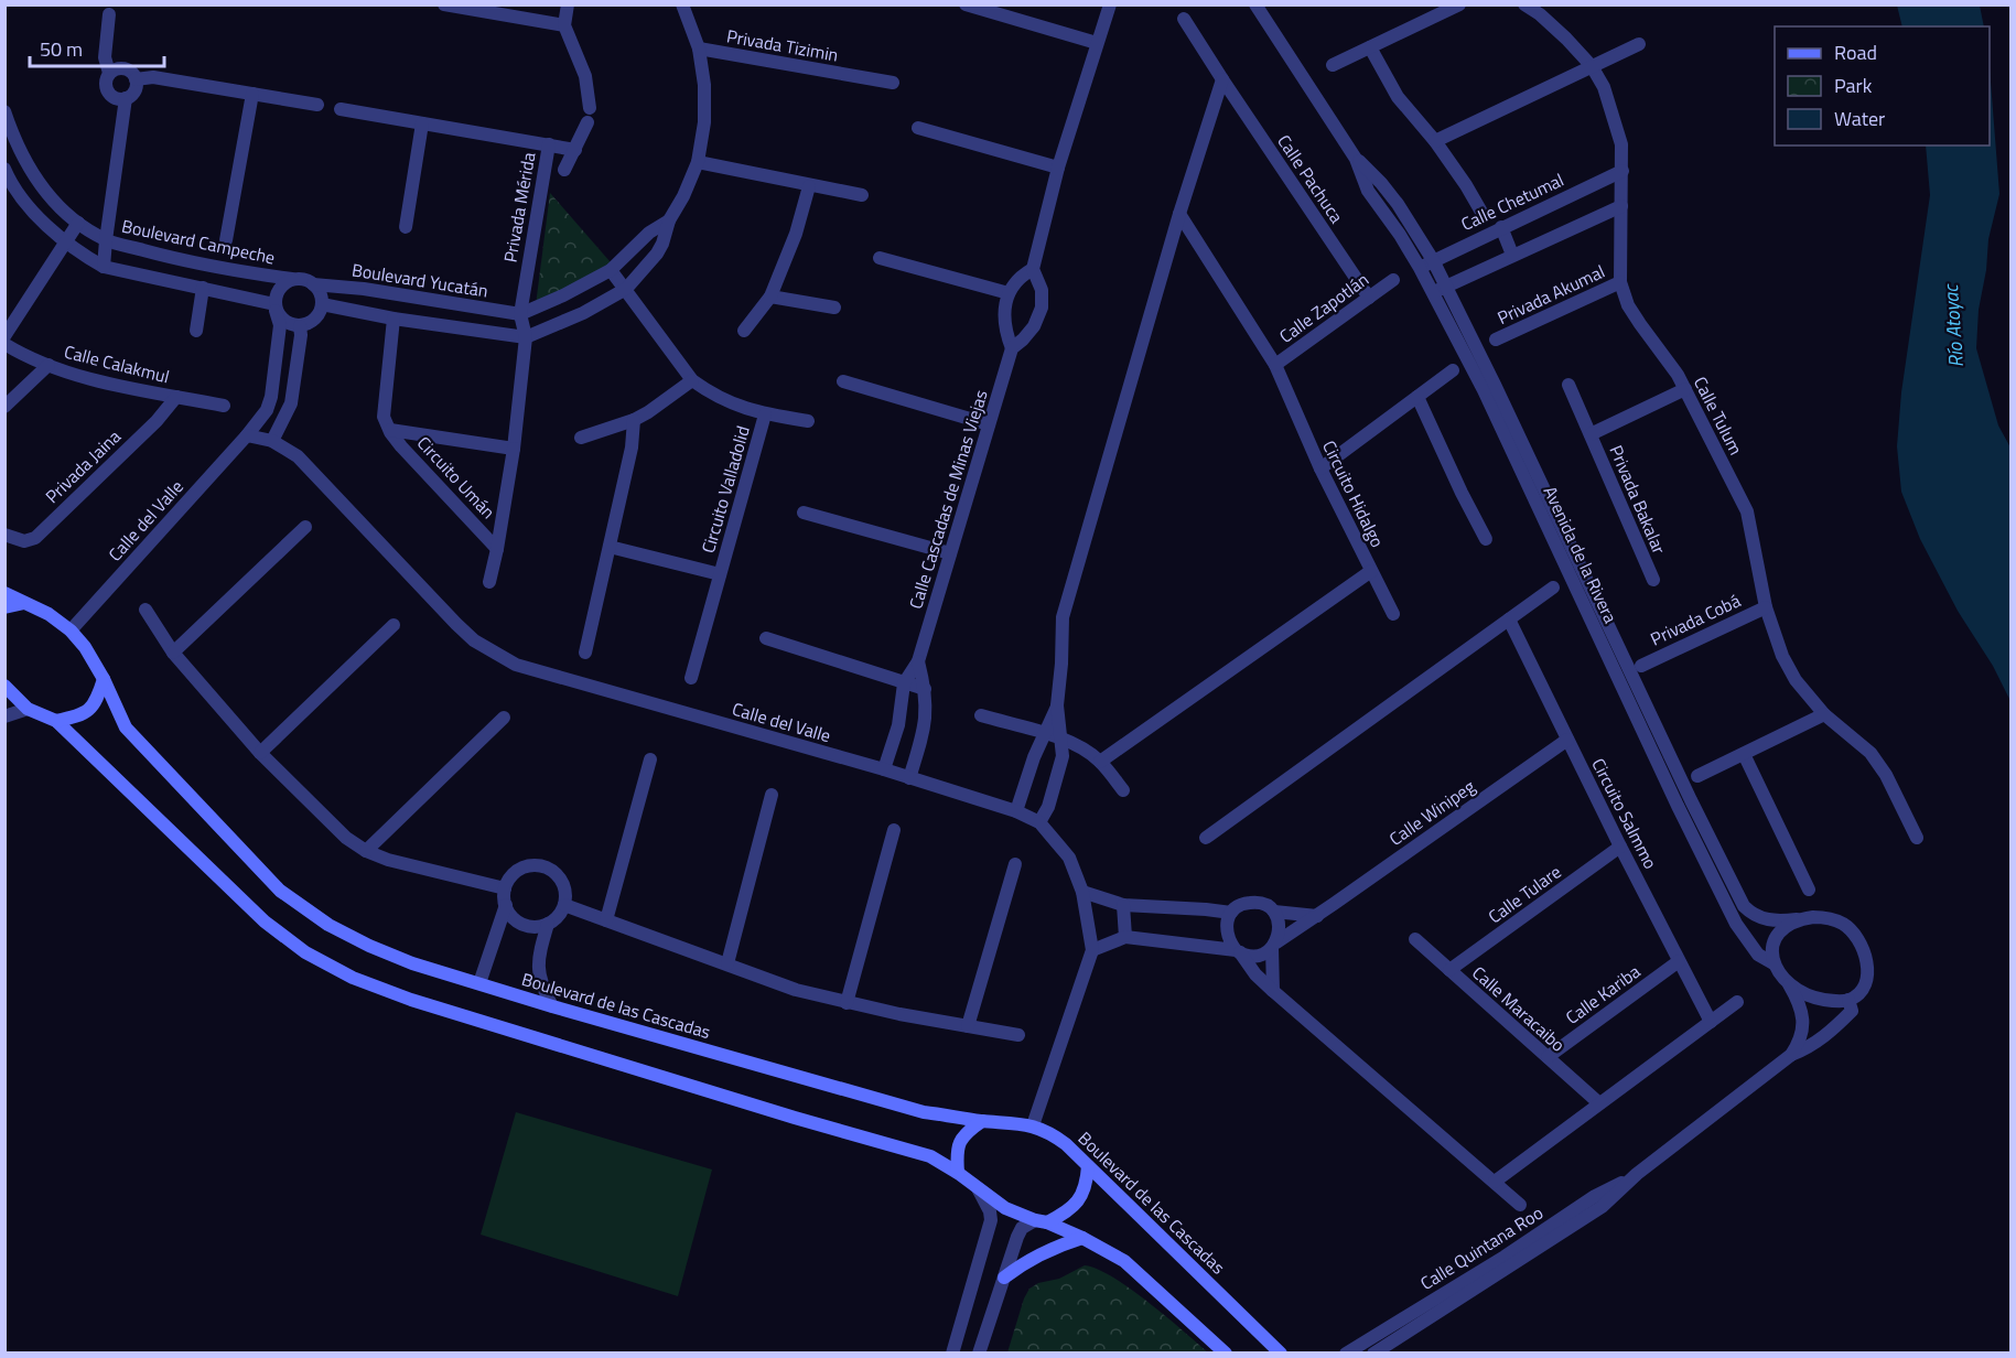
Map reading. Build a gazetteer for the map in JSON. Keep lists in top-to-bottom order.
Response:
{
  "streets": {
    "main road": ["Boulevard de las Cascadas"],
    "street": [
      "Privada Tizimin",
      "Calle Pachuca",
      "Calle Chetumal",
      "Privada Mérida",
      "Boulevard Campeche",
      "Boulevard Yucatán",
      "Privada Akumal",
      "Calle Zapotlán",
      "Calle Calakmul",
      "Calle Tulum",
      "Privada Jaina",
      "Circuito Umán",
      "Circuito Valladolid",
      "Circuito Hidalgo",
      "Calle Cascadas de Minas Viejas",
      "Privada Bakalar",
      "Calle del Valle",
      "Avenida de la Rivera",
      "Privada Cobá",
      "Calle Winipeg",
      "Circuito Salmmo",
      "Calle Tulare",
      "Calle Kariba",
      "Calle Maracaibo",
      "Calle Quintana Roo"
    ]
  },
  "crossings": [
    ["Calle Pachuca", "Calle Zapotlán"],
    ["Calle Chetumal", "Calle Tulum"],
    ["Calle Chetumal", "Avenida de la Rivera"],
    ["Privada Mérida", "Boulevard Yucatán"],
    ["Boulevard Campeche", "Boulevard Yucatán"],
    ["Boulevard Campeche", "Calle del Valle"],
    ["Boulevard Yucatán", "Calle del Valle"],
    ["Privada Akumal", "Calle Tulum"],
    ["Calle Zapotlán", "Circuito Hidalgo"],
    ["Calle Calakmul", "Privada Jaina"],
    ["Calle Tulum", "Privada Bakalar"],
    ["Calle Tulum", "Privada Cobá"],
    ["Calle Cascadas de Minas Viejas", "Calle del Valle"],
    ["Calle del Valle", "Boulevard de las Cascadas"],
    ["Avenida de la Rivera", "Calle Quintana Roo"],
    ["Calle Winipeg", "Circuito Salmmo"],
    ["Circuito Salmmo", "Calle Tulare"],
    ["Circuito Salmmo", "Calle Kariba"],
    ["Calle Tulare", "Calle Maracaibo"],
    ["Calle Kariba", "Calle Maracaibo"]
  ],
  "water": ["Río Atoyac"],
  "legend": ["Road", "Park", "Water"],
  "scale_bar": "50 m"
}
